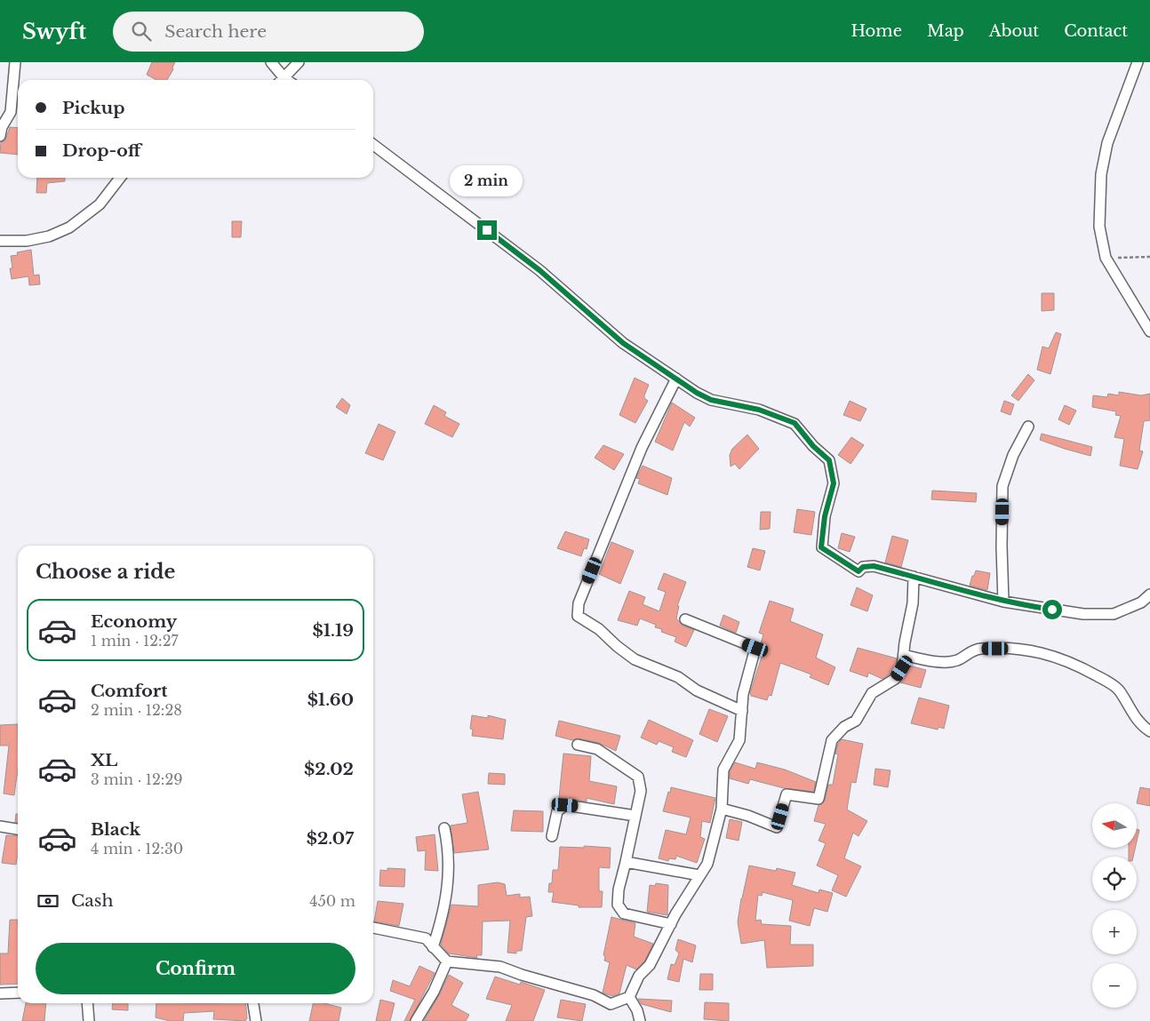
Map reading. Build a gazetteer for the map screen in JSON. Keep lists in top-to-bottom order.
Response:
{
  "north": "left",
  "page": {
    "header": "Swyft",
    "search": "Search here",
    "nav": [
      "Home",
      "Map",
      "About",
      "Contact"
    ],
    "banner": ["Pickup", "Drop-off"],
    "bubble": "2 min",
    "heading": "Choose a ride",
    "list": [
      {
        "name": "Economy",
        "note": "1 min · 12:27",
        "value": "$1.19"
      },
      {
        "name": "Comfort",
        "note": "2 min · 12:28",
        "value": "$1.60"
      },
      {
        "name": "XL",
        "note": "3 min · 12:29",
        "value": "$2.02"
      },
      {
        "name": "Black",
        "note": "4 min · 12:30",
        "value": "$2.07"
      }
    ],
    "map_buttons": ["+", "−"],
    "pay": ["Cash", "450 m"],
    "buttons": "Confirm"
  }
}
